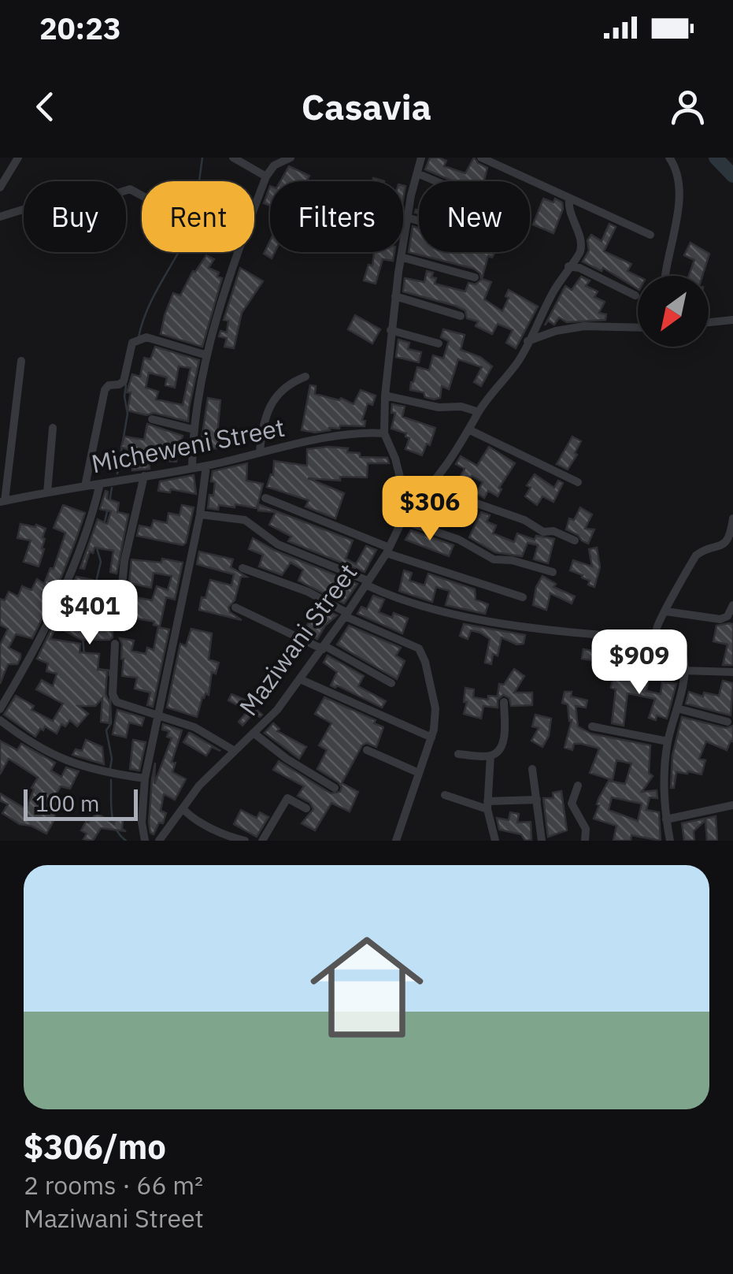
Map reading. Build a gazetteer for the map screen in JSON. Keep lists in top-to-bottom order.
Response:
{
  "streets": {
    "street": ["Micheweni Street", "Maziwani Street"]
  },
  "scale_bar": "100 m",
  "north": "bottom left",
  "page": {
    "status": "20:23",
    "header": "Casavia",
    "chip": [
      "Buy",
      "Rent",
      "Filters",
      "New"
    ],
    "price": ["$306", "$401", "$909"],
    "scale": "100 m",
    "list": [
      {
        "name": "$306/mo",
        "note": "2 rooms · 66 m² · Maziwani Street"
      }
    ]
  }
}
